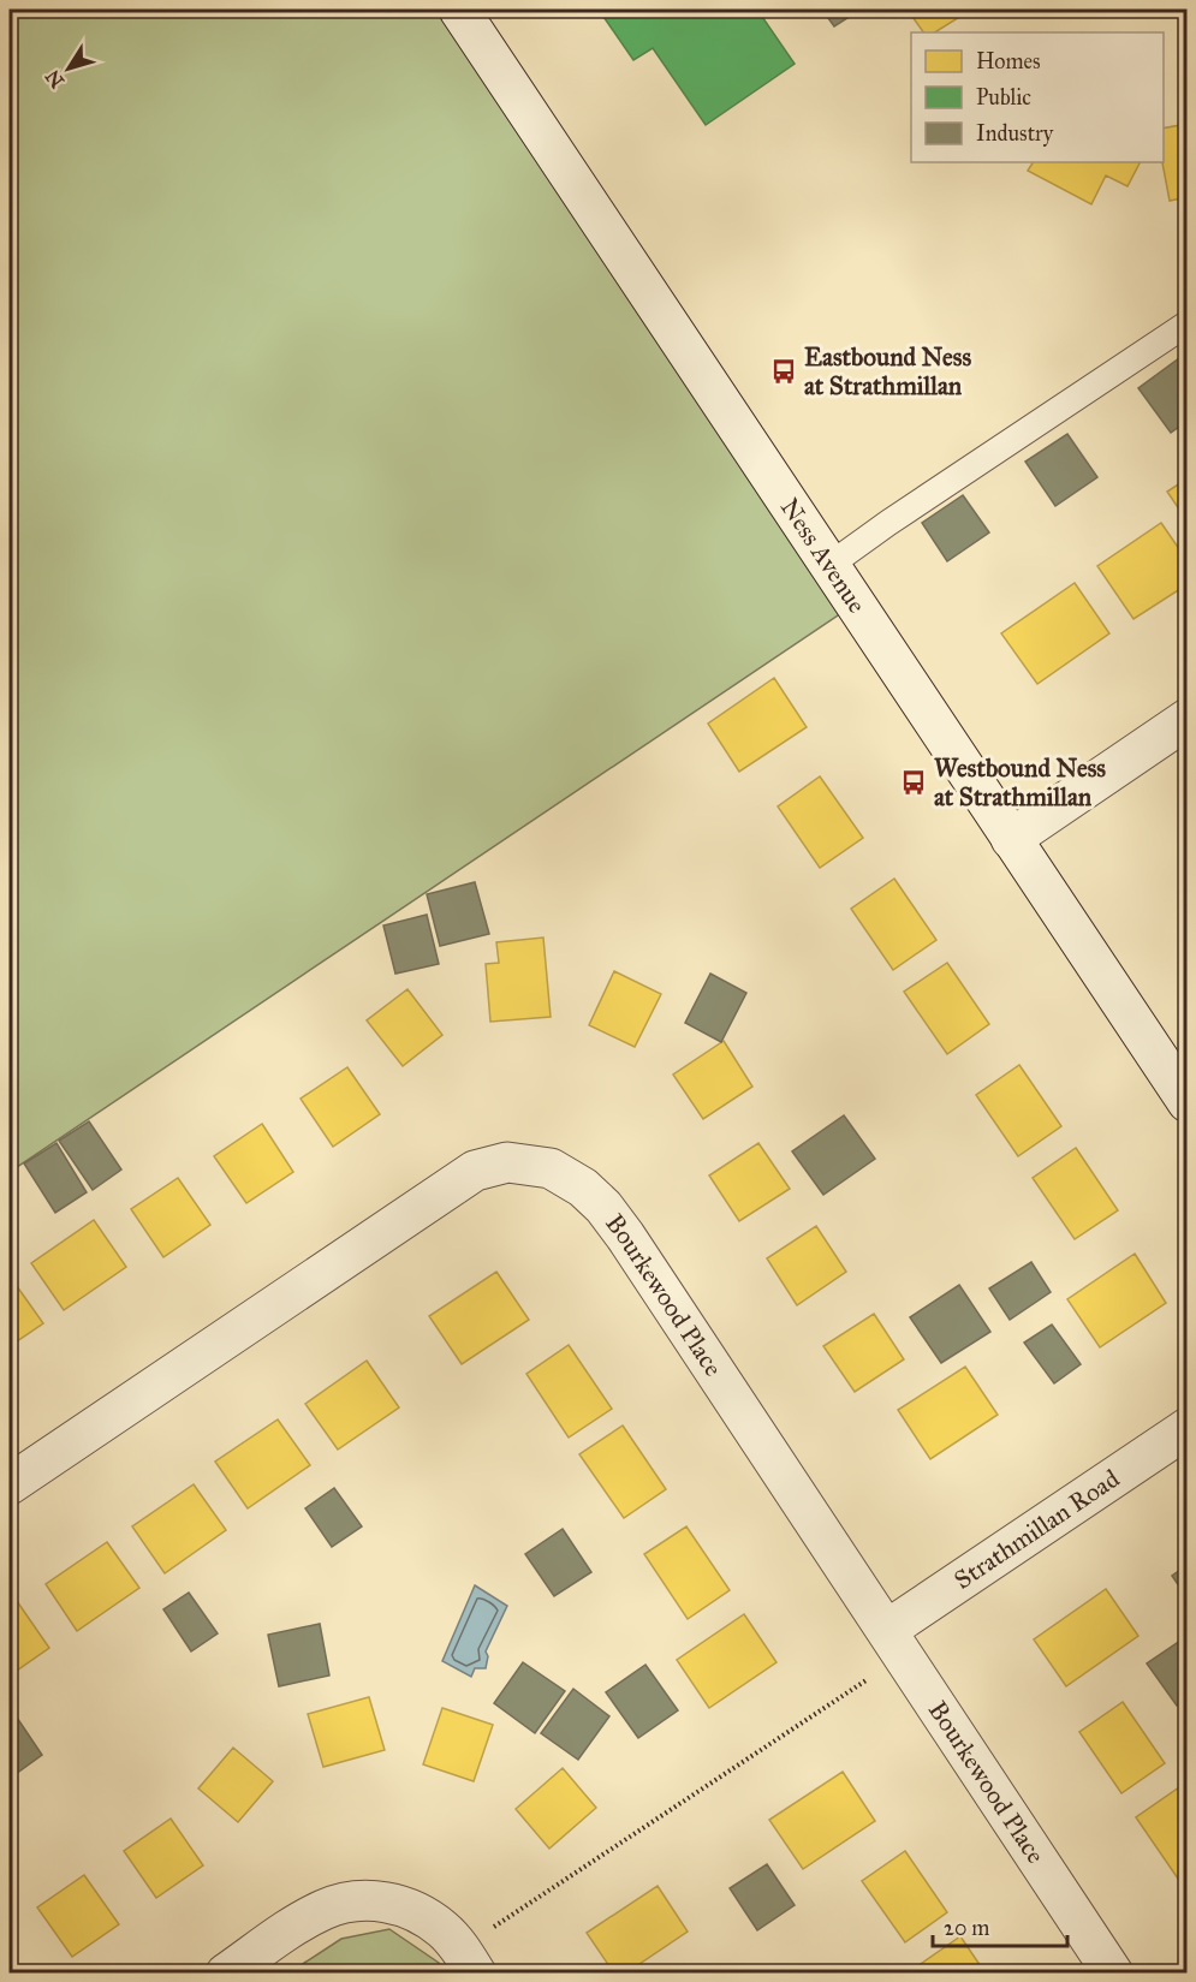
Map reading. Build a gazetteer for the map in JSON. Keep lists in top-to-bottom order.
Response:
{
  "streets": {
    "street": ["Ness Avenue", "Bourkewood Place", "Strathmillan Road"]
  },
  "crossings": [
    ["Bourkewood Place", "Strathmillan Road"]
  ],
  "places": {
    "bus stop": ["Eastbound Ness at Strathmillan", "Westbound Ness at Strathmillan"]
  },
  "legend": ["Homes", "Public", "Industry"],
  "scale_bar": "20 m",
  "north": "bottom left"
}
